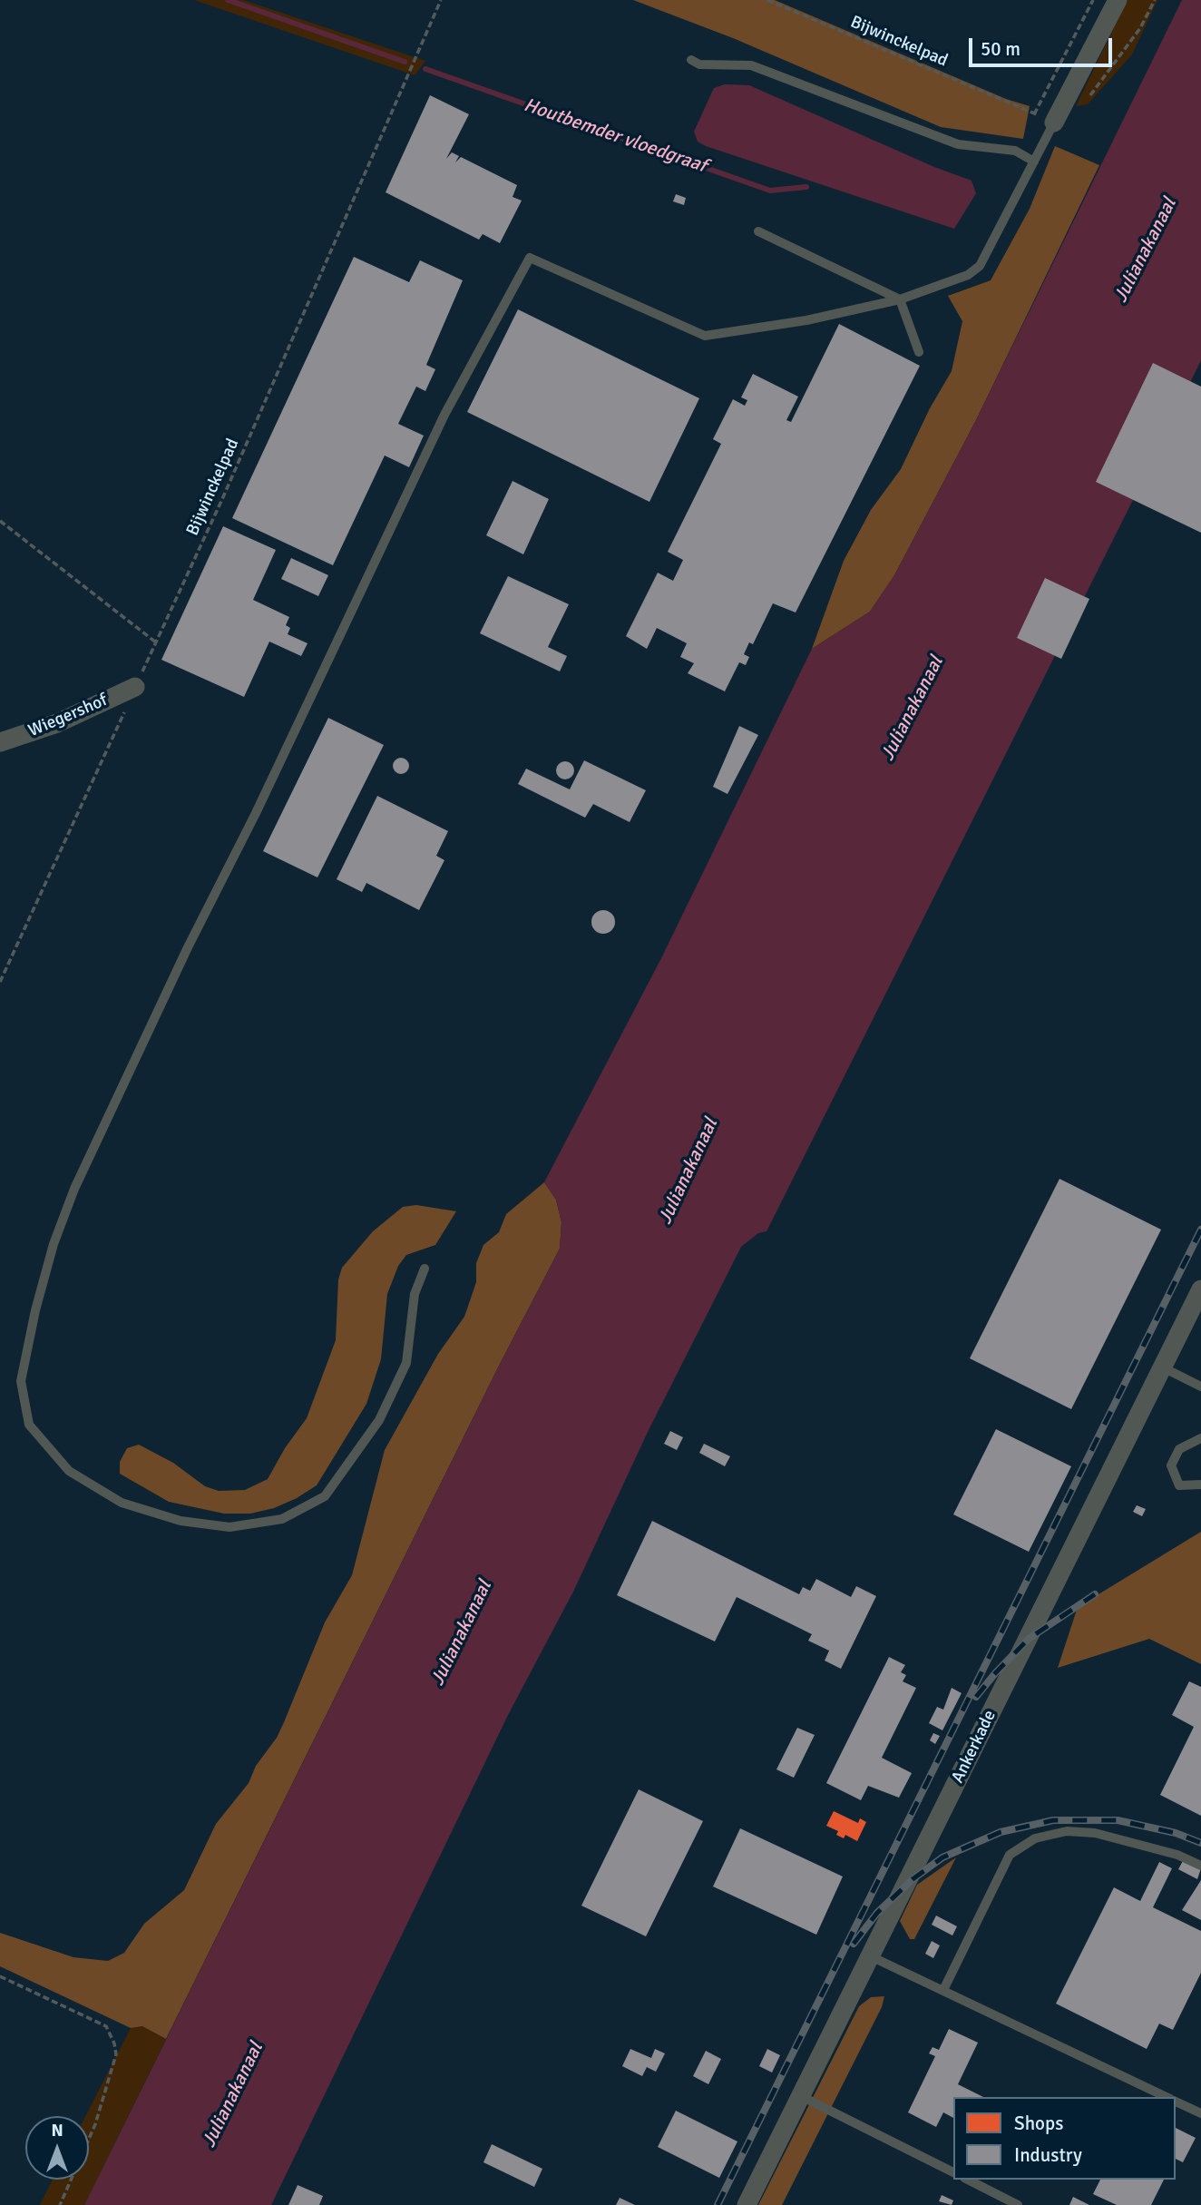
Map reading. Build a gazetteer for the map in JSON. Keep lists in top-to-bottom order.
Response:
{
  "streets": {
    "street": ["Wiegershof", "Ankerkade"],
    "path": ["Bijwinckelpad"]
  },
  "crossings": [
    ["Bijwinckelpad", "Wiegershof"]
  ],
  "water": ["Houtbemder vloedgraaf", "Julianakanaal"],
  "legend": ["Shops", "Industry"],
  "scale_bar": "50 m",
  "north": "top"
}
